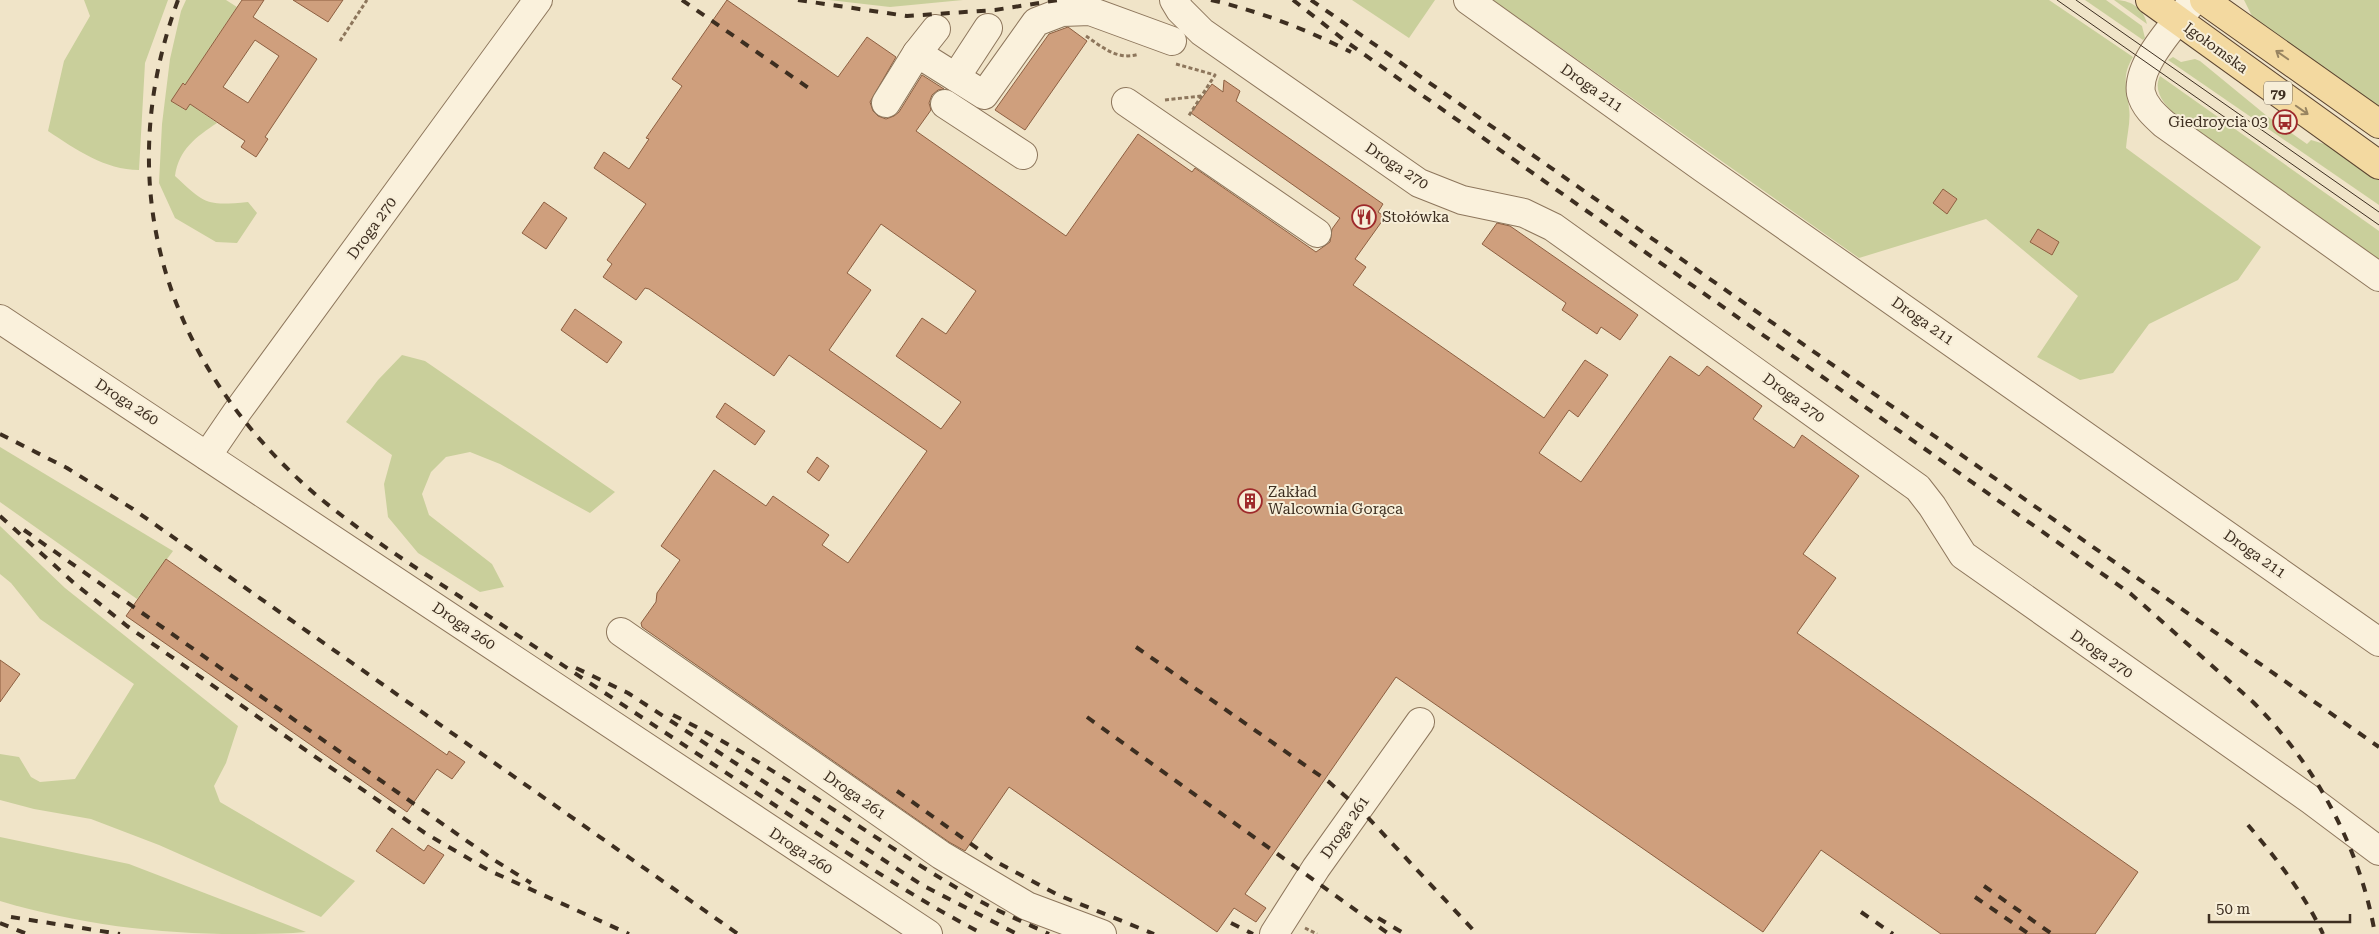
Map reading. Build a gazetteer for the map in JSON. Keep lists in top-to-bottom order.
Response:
{
  "streets": {
    "main road": ["Igołomska", "79"],
    "lane": [
      "Droga 211",
      "Droga 270",
      "Droga 260",
      "Droga 261"
    ]
  },
  "crossings": [
    ["Droga 270", "Droga 260"]
  ],
  "places": {
    "bus stop": ["Giedroycia 03"],
    "restaurant": ["Stołówka"],
    "building": ["Zakład Walcownia Gorąca"]
  },
  "scale_bar": "50 m"
}
